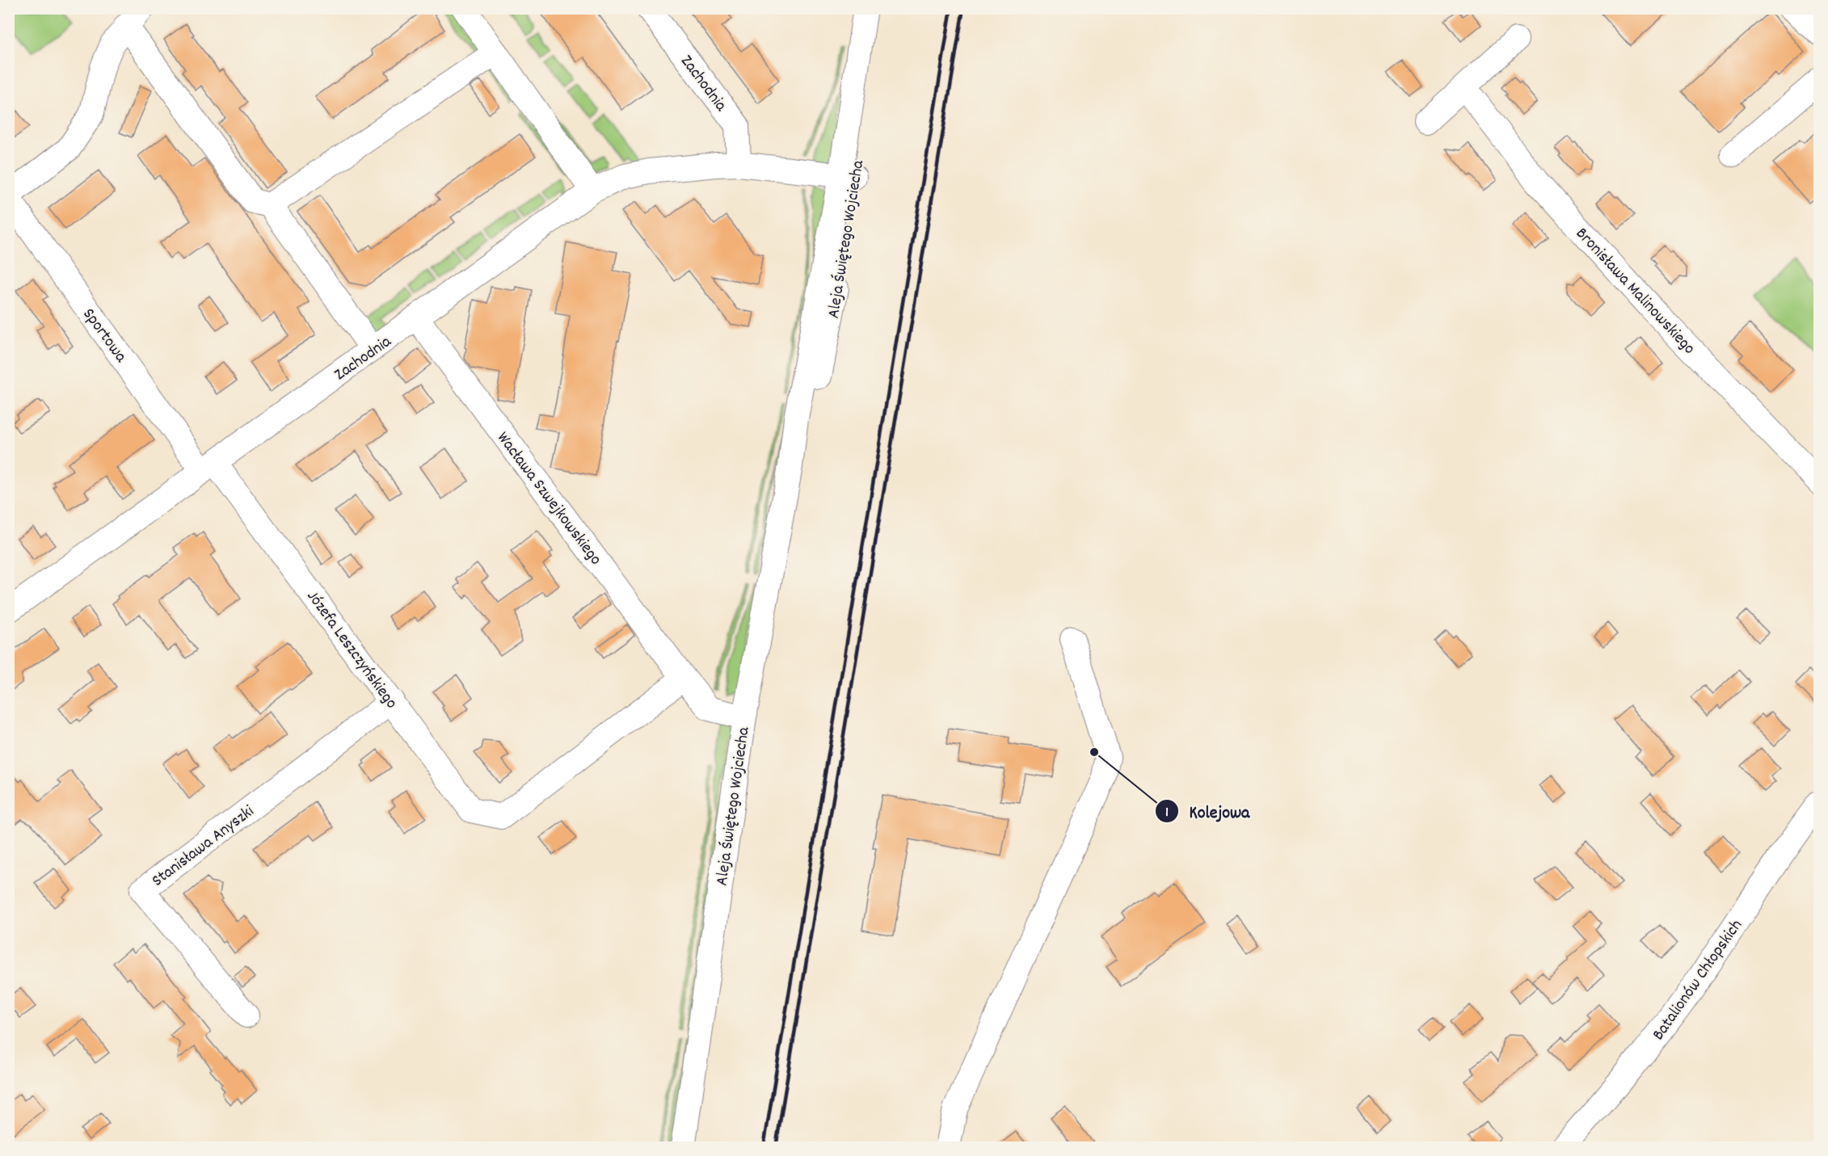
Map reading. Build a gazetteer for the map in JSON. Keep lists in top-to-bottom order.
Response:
{
  "streets": {
    "street": [
      "Zachodnia",
      "Aleja Świętego Wojciecha",
      "Bronisława Malinowskiego",
      "Sportowa",
      "Wacława Szwejkowskiego",
      "Józefa Leszczyńskiego",
      "Stanisława Anyszki",
      "Batalionów Chłopskich"
    ]
  },
  "crossings": [
    ["Zachodnia", "Aleja Świętego Wojciecha"],
    ["Zachodnia", "Sportowa"],
    ["Zachodnia", "Wacława Szwejkowskiego"],
    ["Zachodnia", "Józefa Leszczyńskiego"],
    ["Aleja Świętego Wojciecha", "Wacława Szwejkowskiego"],
    ["Sportowa", "Józefa Leszczyńskiego"],
    ["Wacława Szwejkowskiego", "Józefa Leszczyńskiego"],
    ["Józefa Leszczyńskiego", "Stanisława Anyszki"]
  ],
  "places": ["Kolejowa"]
}
